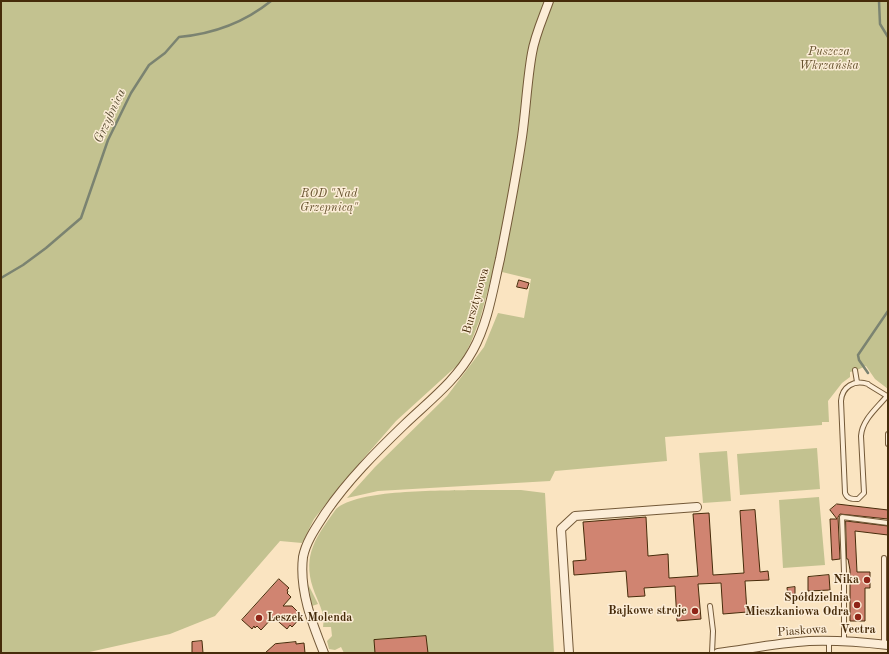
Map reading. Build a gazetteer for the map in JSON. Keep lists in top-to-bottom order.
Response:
{
  "streets": {
    "street": ["Bursztynowa", "Piaskowa"]
  },
  "water": ["Grzybnica"],
  "parks": ["Puszcza Wkrzańska", "ROD \"Nad Grzepnicą\""],
  "places": [
    "Nika",
    "Spółdzielnia Mieszkaniowa Odra",
    "Bajkowe stroje",
    "Vectra",
    "Leszek Molenda"
  ]
}
